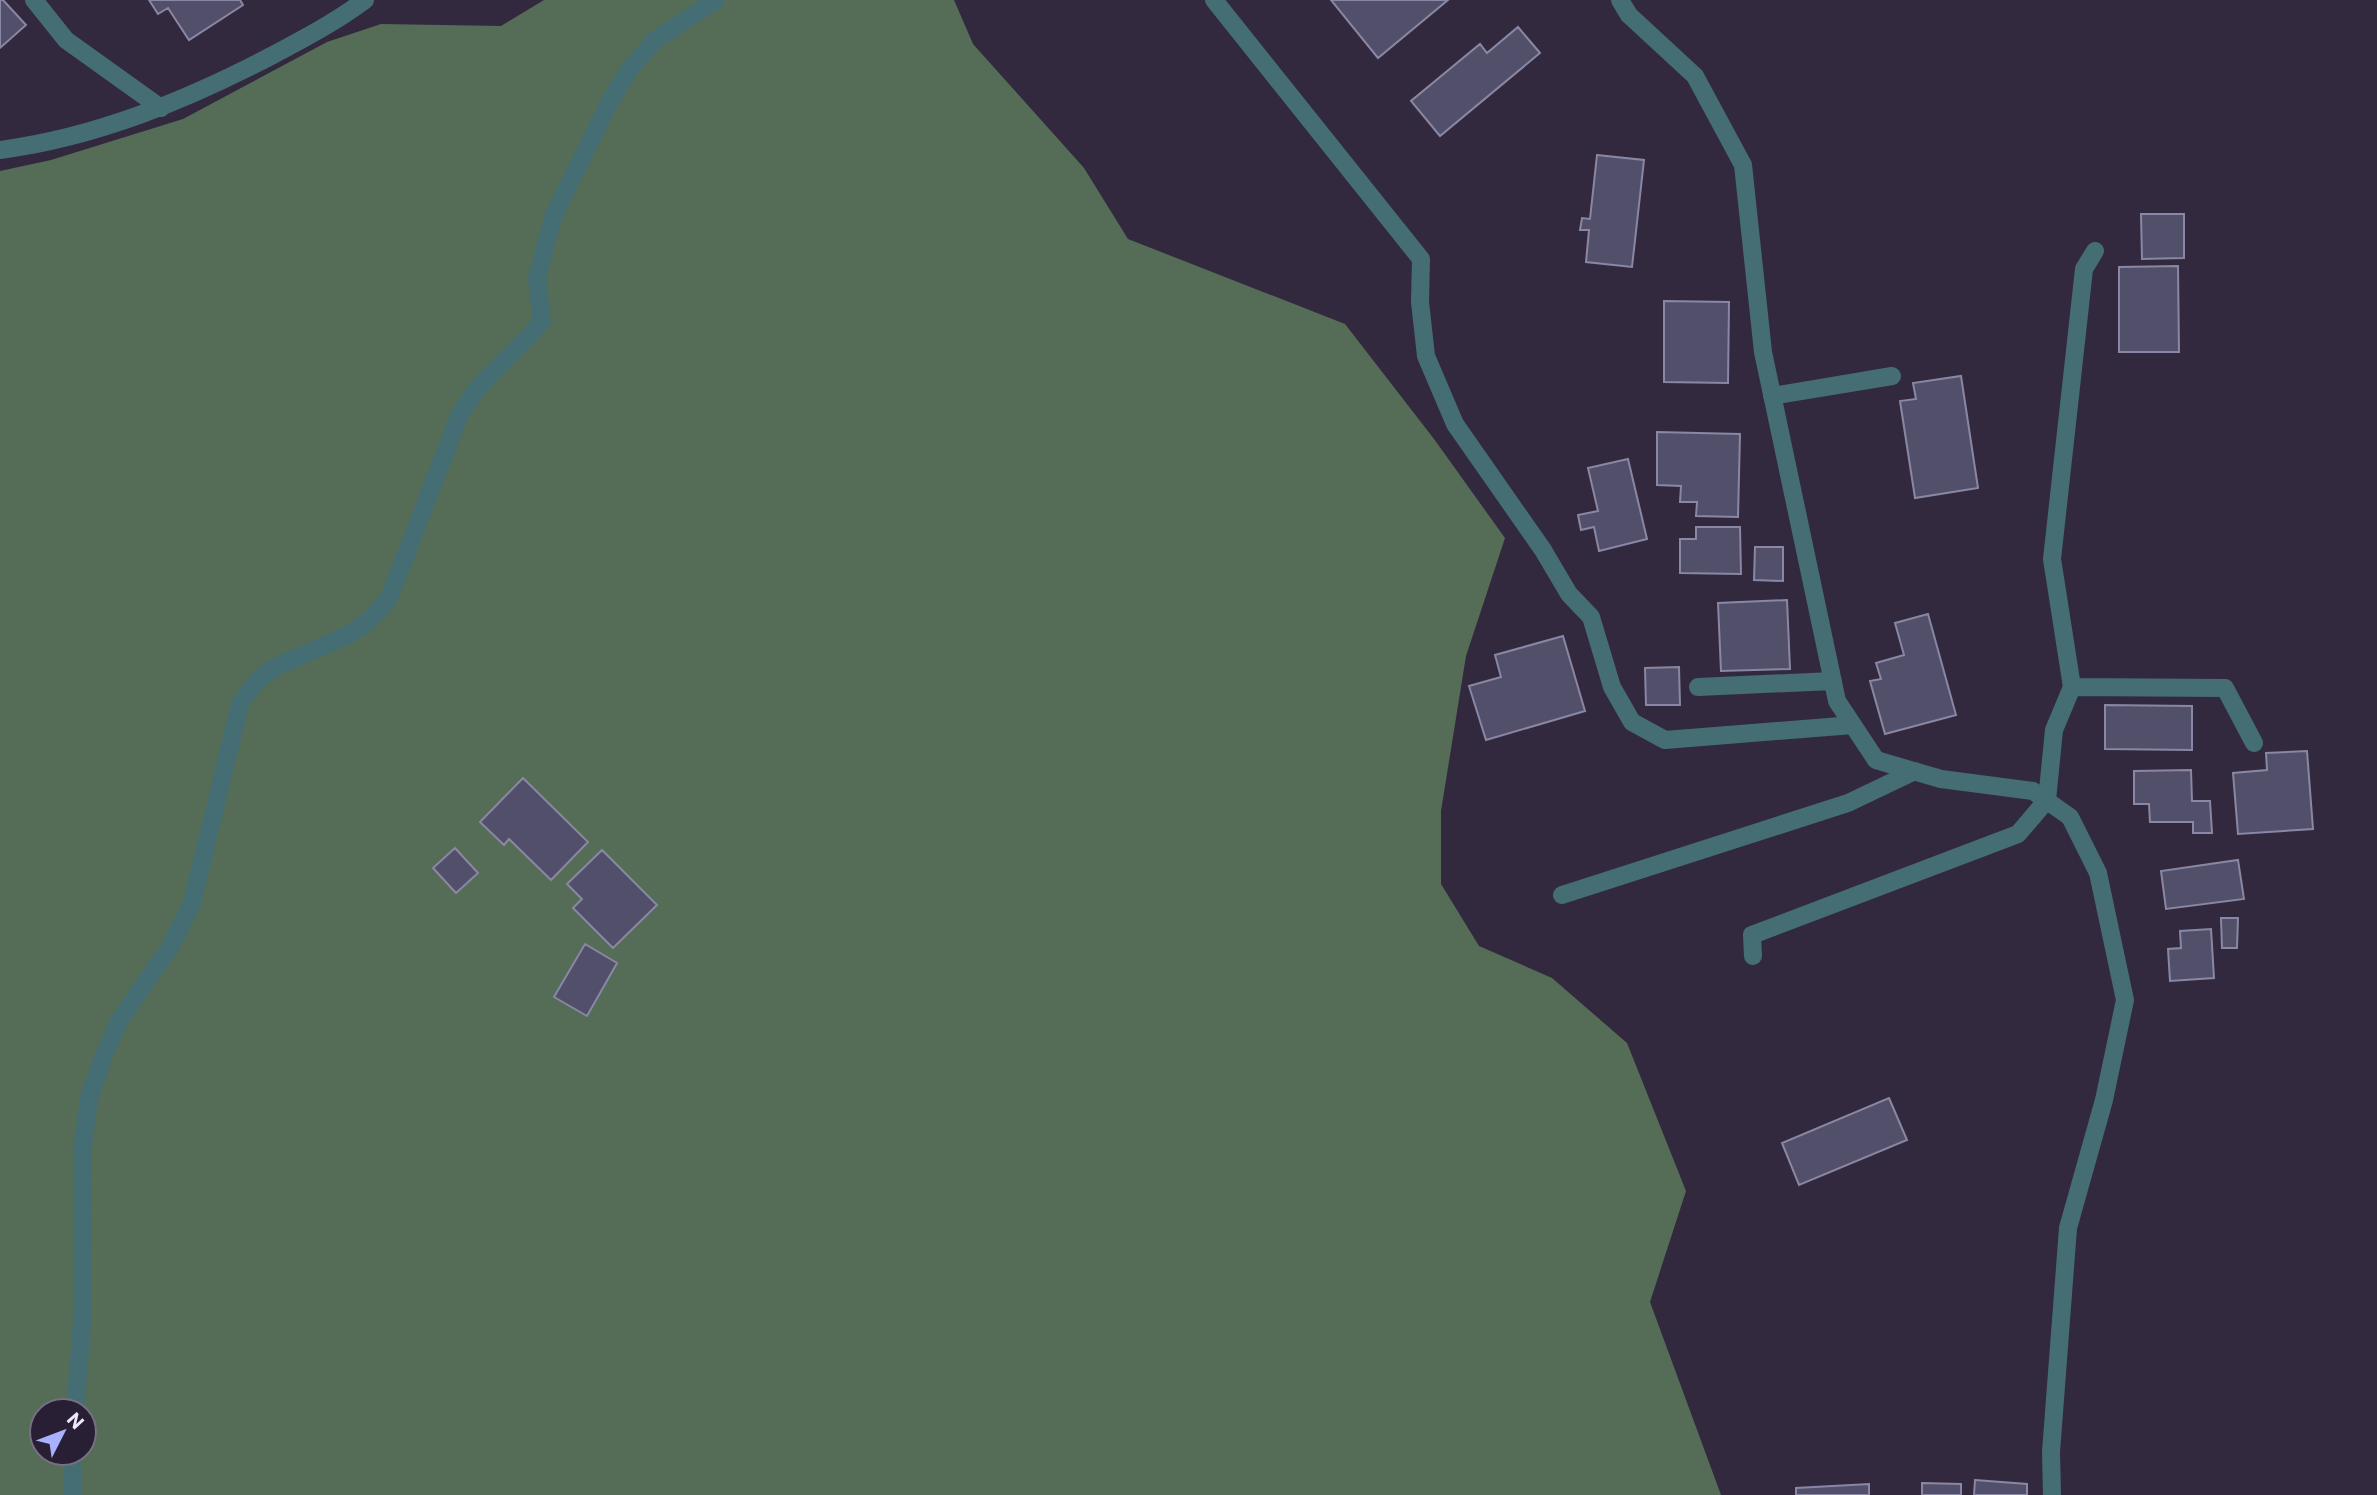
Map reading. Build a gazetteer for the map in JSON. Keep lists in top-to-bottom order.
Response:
{
  "north": "top right"
}
